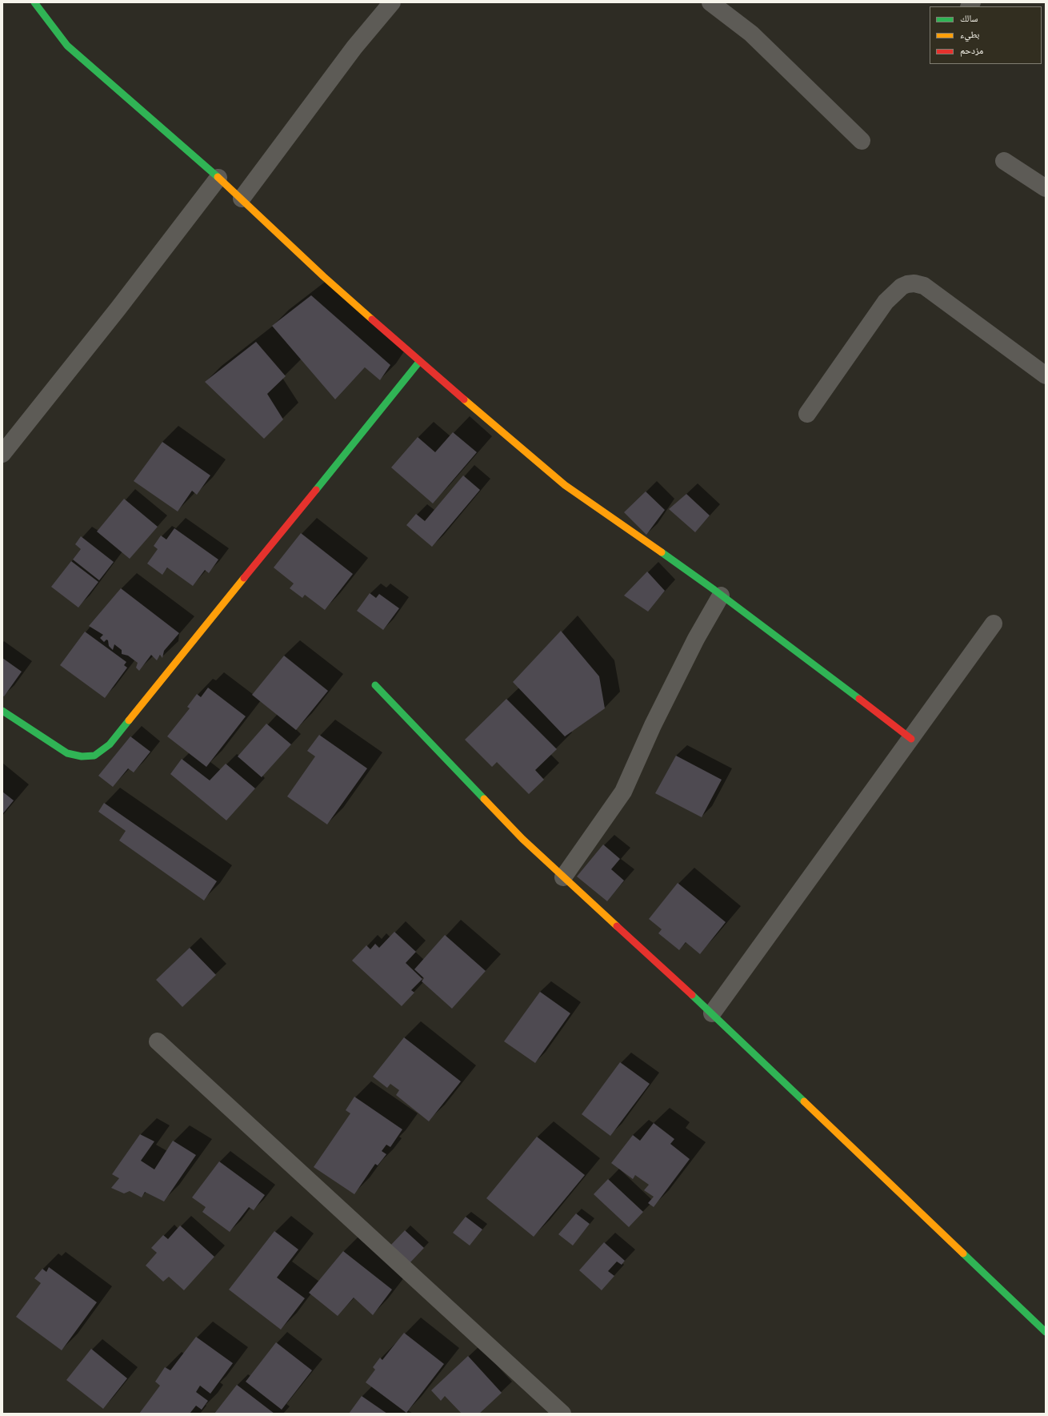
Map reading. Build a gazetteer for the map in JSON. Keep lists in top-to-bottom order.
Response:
{
  "legend": ["سالك", "بطيء", "مزدحم"]
}
